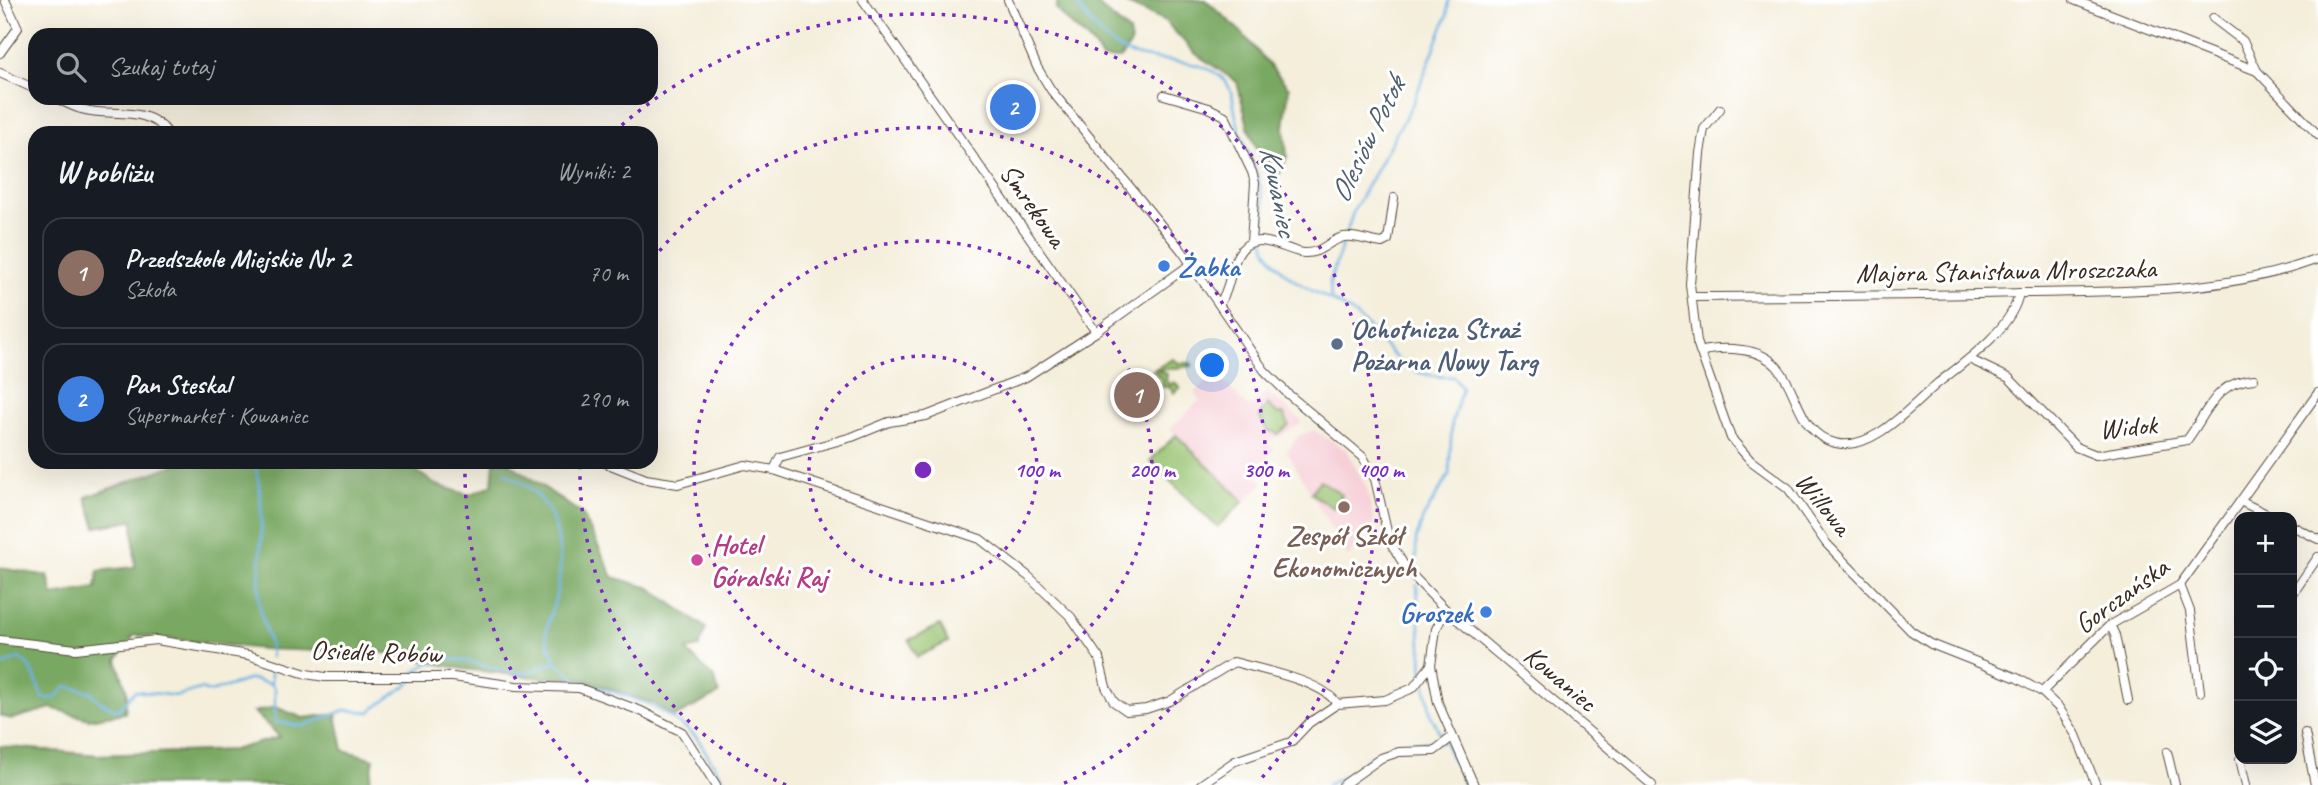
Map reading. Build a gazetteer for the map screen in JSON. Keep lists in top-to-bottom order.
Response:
{
  "streets": {
    "street": [
      "Smrekowa",
      "Majora Stanisława Mroszczaka",
      "Widok",
      "Willowa",
      "Gorczańska",
      "Osiedle Robów",
      "Kowaniec"
    ]
  },
  "crossings": [
    ["Majora Stanisława Mroszczaka", "Willowa"],
    ["Willowa", "Gorczańska"]
  ],
  "water": ["Olesiów Potok", "Kowaniec"],
  "places": [
    "Żabka",
    "Ochotnicza Straż Pożarna Nowy Targ",
    "Zespół Szkół Ekonomicznych",
    "Hotel Góralski Raj",
    "Groszek"
  ],
  "page": {
    "search": "Szukaj tutaj",
    "pins": ["2", "1"],
    "heading": ["W pobliżu", "Wyniki: 2"],
    "list": [
      {
        "mark": "1",
        "name": "Przedszkole Miejskie Nr 2",
        "note": "Szkoła",
        "value": "70 m"
      },
      {
        "mark": "2",
        "name": "Pan Steskal",
        "note": "Supermarket · Kowaniec",
        "value": "290 m"
      }
    ],
    "map_buttons": ["+", "−"]
  },
  "rings": [
    "100 m",
    "200 m",
    "300 m",
    "400 m"
  ]
}
